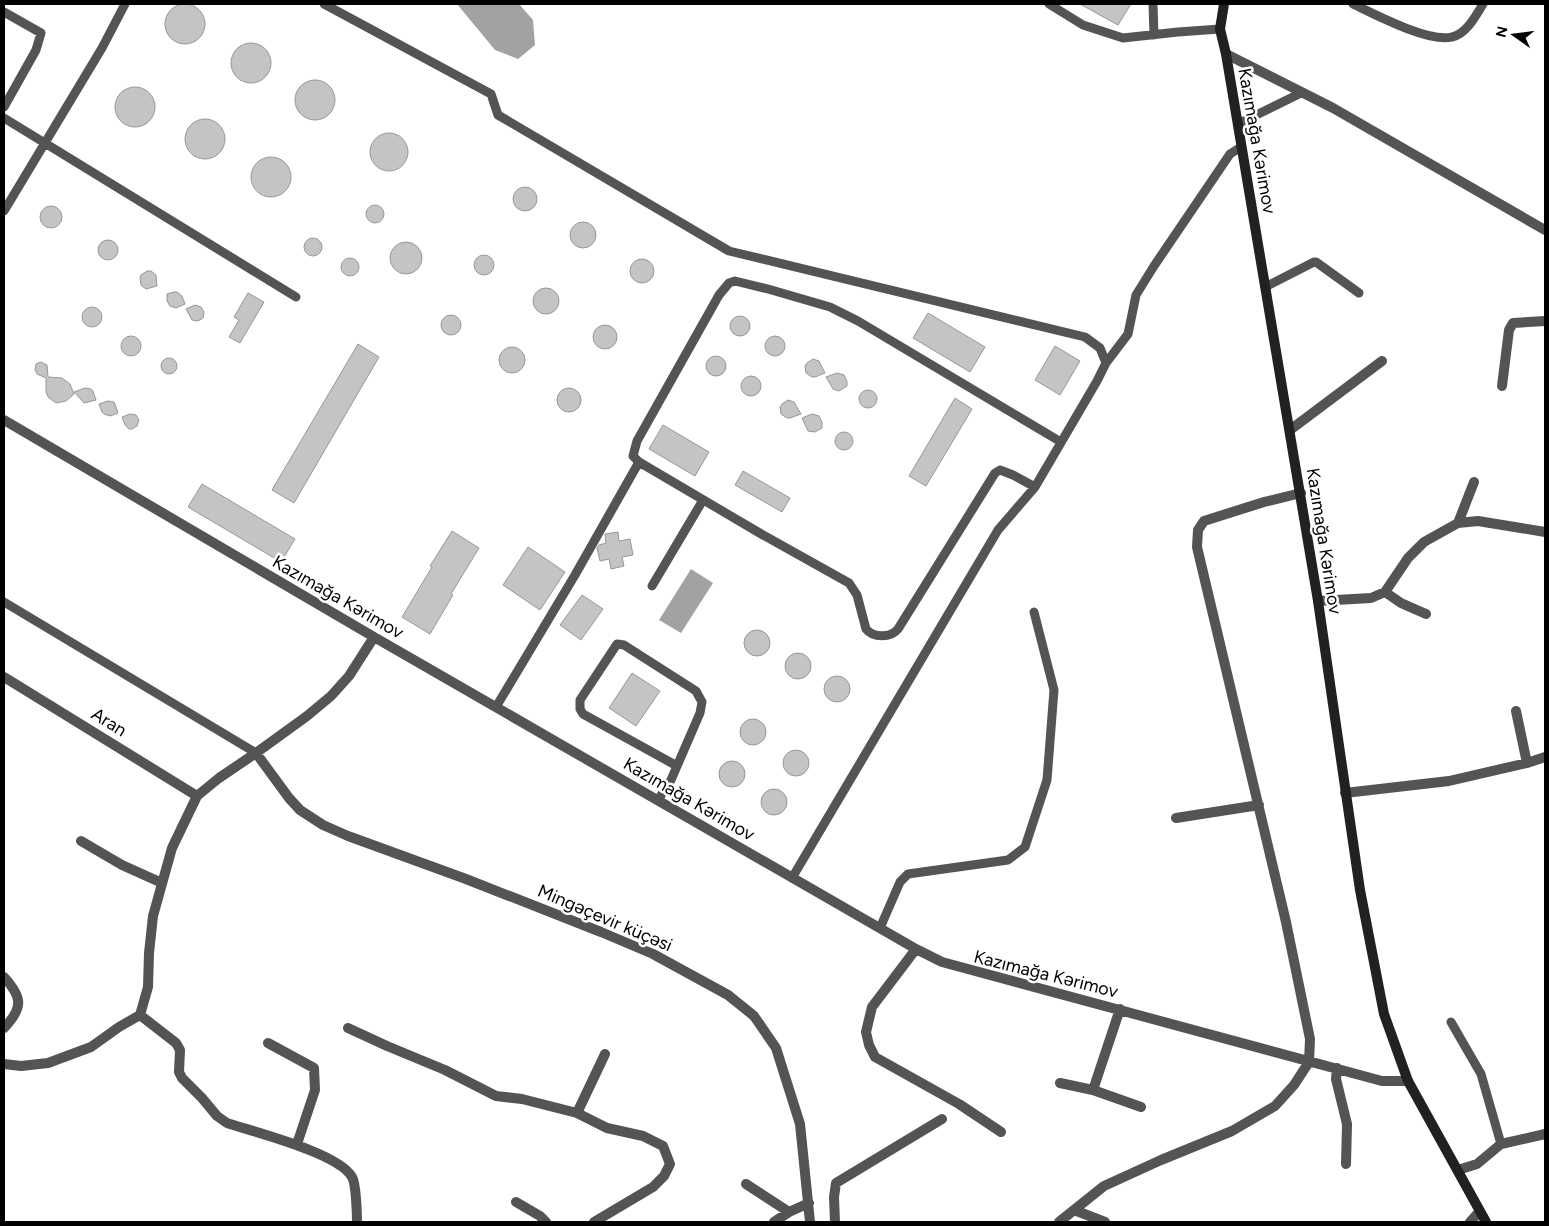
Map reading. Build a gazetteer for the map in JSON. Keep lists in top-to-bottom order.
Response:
{
  "streets": {
    "street": ["Kazımağa Kərimov", "Aran", "Mingəçevir küçəsi"]
  },
  "north": "left"
}
